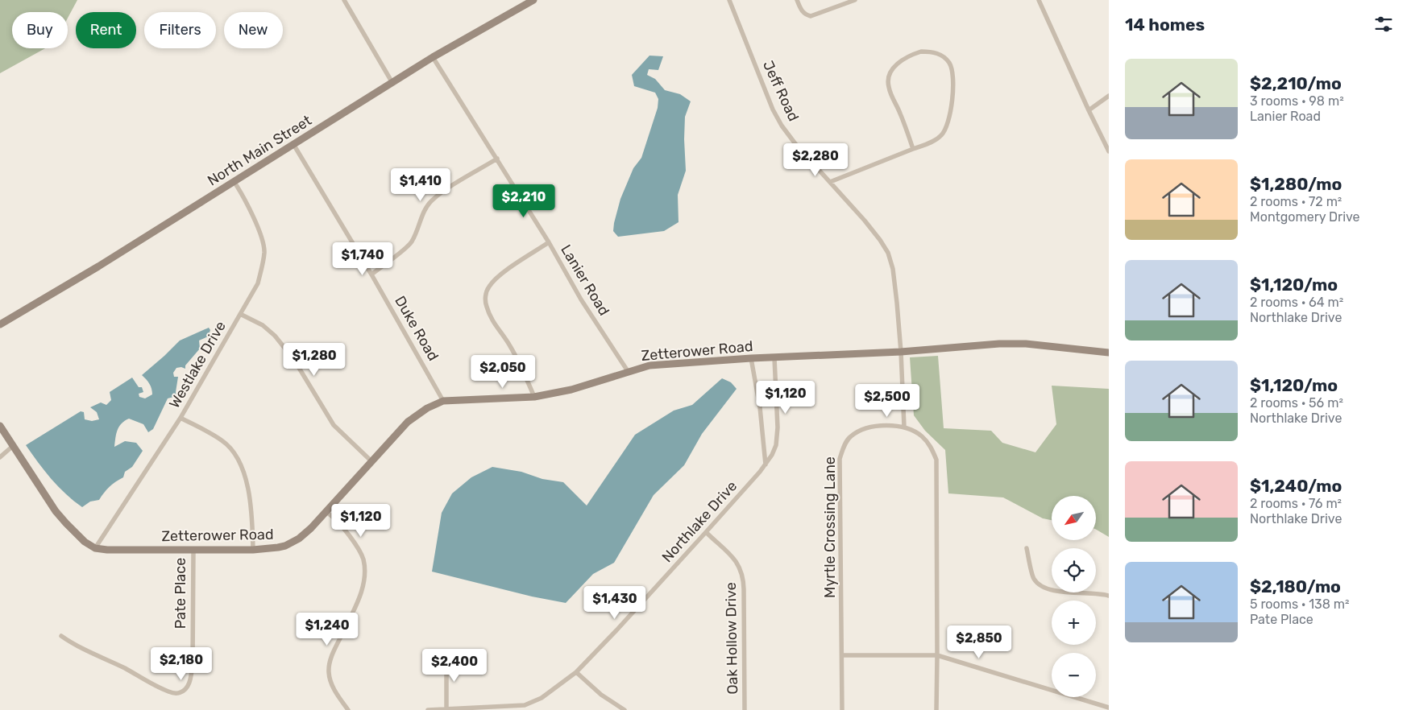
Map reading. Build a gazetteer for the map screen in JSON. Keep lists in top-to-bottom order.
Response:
{
  "streets": {
    "street": [
      "Jeff Road",
      "North Main Street",
      "Lanier Road",
      "Duke Road",
      "Zetterower Road",
      "Westlake Drive",
      "Northlake Drive",
      "Myrtle Crossing Lane",
      "Pate Place",
      "Oak Hollow Drive"
    ]
  },
  "crossings": [
    ["Jeff Road", "Zetterower Road"],
    ["Jeff Road", "Myrtle Crossing Lane"],
    ["North Main Street", "Lanier Road"],
    ["North Main Street", "Duke Road"],
    ["North Main Street", "Westlake Drive"],
    ["Lanier Road", "Zetterower Road"],
    ["Duke Road", "Zetterower Road"],
    ["Zetterower Road", "Westlake Drive"],
    ["Zetterower Road", "Northlake Drive"],
    ["Zetterower Road", "Pate Place"],
    ["Northlake Drive", "Oak Hollow Drive"]
  ],
  "north": "bottom left",
  "page": {
    "heading": "14 homes",
    "chip": [
      "Buy",
      "Rent",
      "Filters",
      "New"
    ],
    "list": [
      {
        "name": "$2,210/mo",
        "note": "3 rooms · 98 m² · Lanier Road"
      },
      {
        "name": "$1,280/mo",
        "note": "2 rooms · 72 m² · Montgomery Drive"
      },
      {
        "name": "$1,120/mo",
        "note": "2 rooms · 64 m² · Northlake Drive"
      },
      {
        "name": "$1,120/mo",
        "note": "2 rooms · 56 m² · Northlake Drive"
      },
      {
        "name": "$1,240/mo",
        "note": "2 rooms · 76 m² · Northlake Drive"
      },
      {
        "name": "$2,180/mo",
        "note": "5 rooms · 138 m² · Pate Place"
      }
    ],
    "price": [
      "$2,280",
      "$1,410",
      "$2,210",
      "$1,740",
      "$1,280",
      "$2,050",
      "$1,120",
      "$2,500",
      "$1,120",
      "$1,430",
      "$1,240",
      "$2,850",
      "$2,180",
      "$2,400"
    ],
    "map_buttons": ["+", "−"]
  }
}
